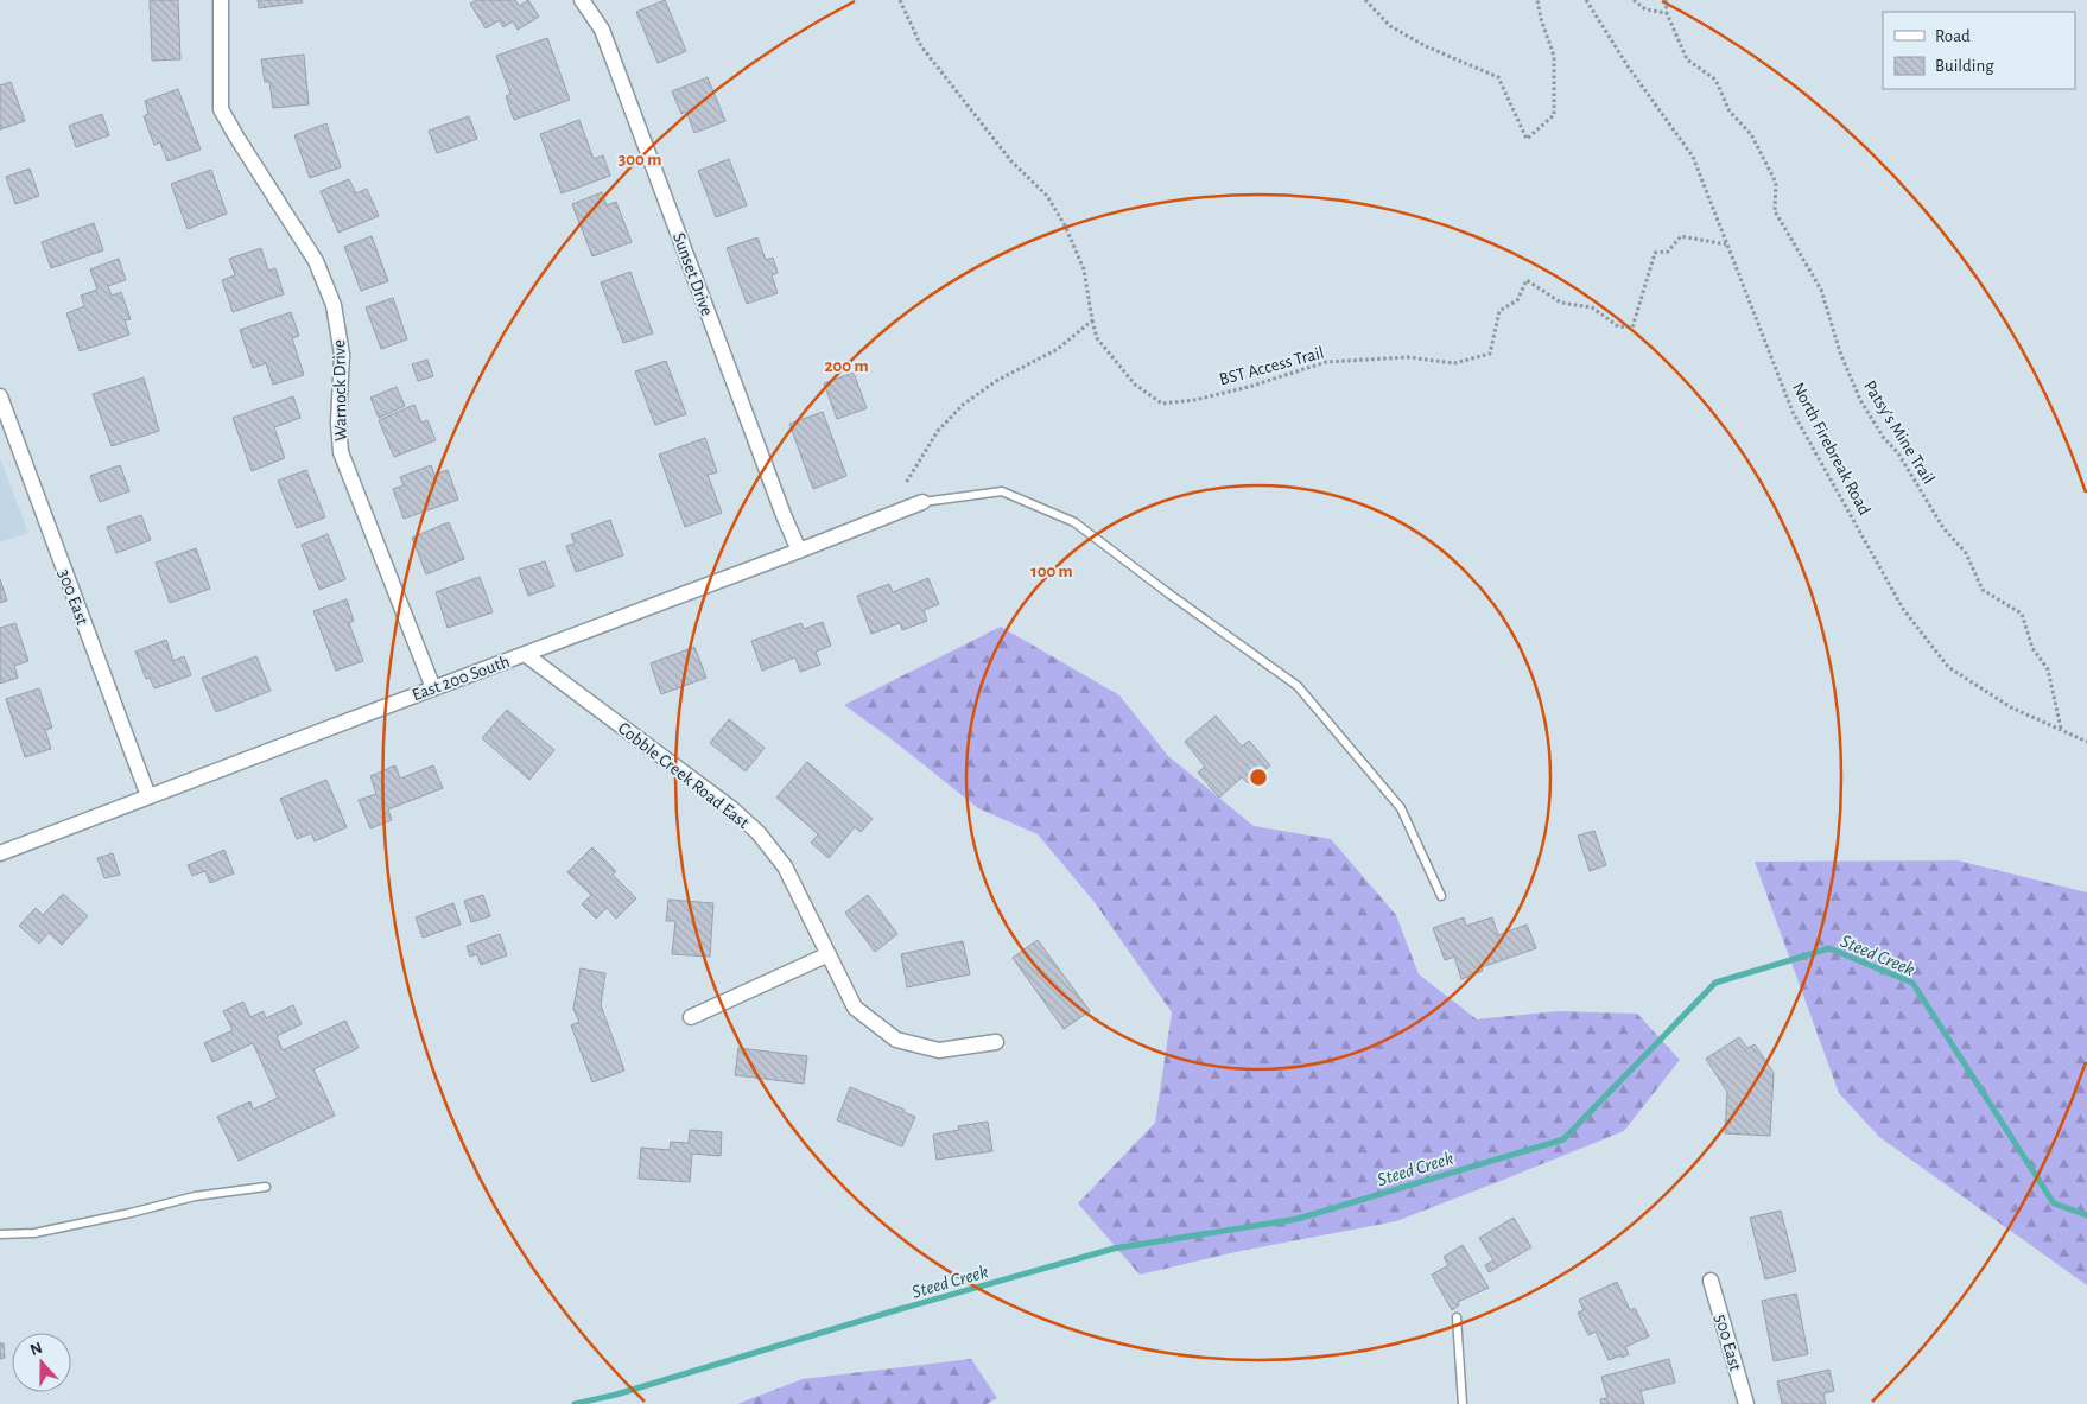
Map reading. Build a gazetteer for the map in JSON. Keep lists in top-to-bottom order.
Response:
{
  "streets": {
    "street": [
      "Sunset Drive",
      "Warnock Drive",
      "300 East",
      "East 200 South",
      "Cobble Creek Road East",
      "500 East"
    ],
    "path": ["BST Access Trail", "Patsy's Mine Trail", "North Firebreak Road"]
  },
  "crossings": [
    ["Sunset Drive", "East 200 South"],
    ["BST Access Trail", "North Firebreak Road"],
    ["Warnock Drive", "East 200 South"],
    ["Patsy's Mine Trail", "North Firebreak Road"],
    ["300 East", "East 200 South"],
    ["East 200 South", "Cobble Creek Road East"]
  ],
  "water": ["Steed Creek"],
  "legend": ["Road", "Building"],
  "north": "top",
  "rings": ["300 m", "200 m", "100 m"]
}
